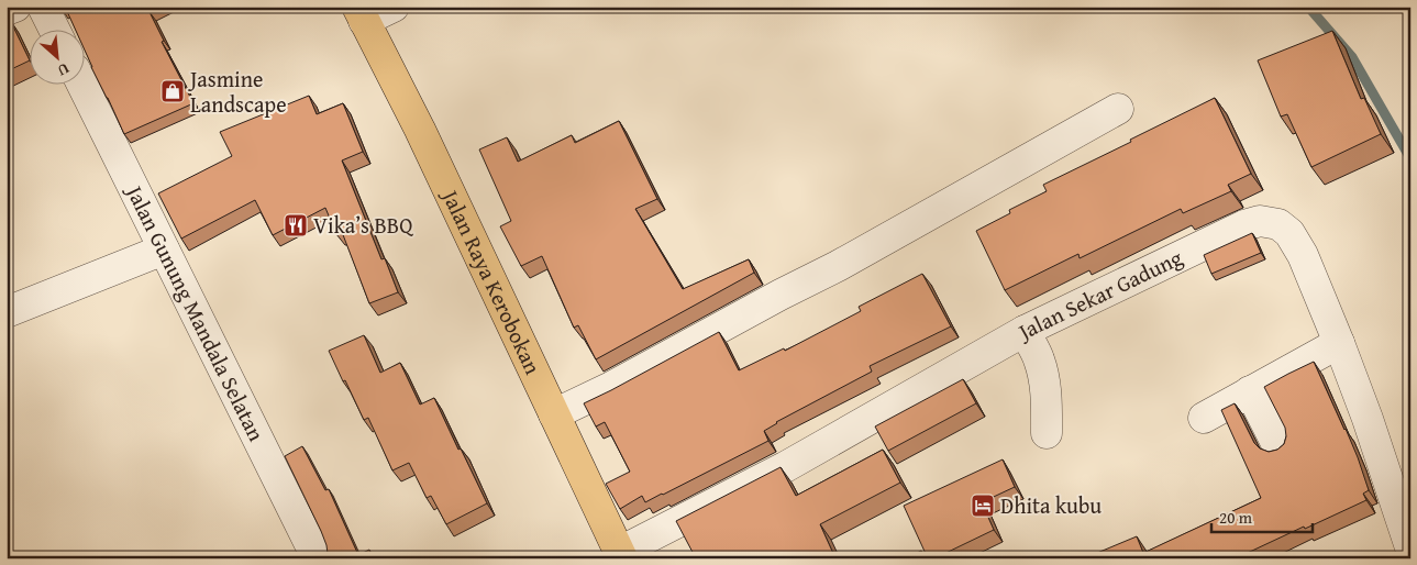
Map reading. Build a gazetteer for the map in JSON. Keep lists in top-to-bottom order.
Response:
{
  "streets": {
    "main road": ["Jalan Raya Kerobokan"],
    "street": ["Jalan Sekar Gadung", "Jalan Gunung Mandala Selatan"]
  },
  "crossings": [
    ["Jalan Raya Kerobokan", "Jalan Sekar Gadung"]
  ],
  "places": {
    "shop": ["Jasmine Landscape"],
    "restaurant": ["Vika’s BBQ"],
    "hotel": ["Dhita kubu"]
  },
  "scale_bar": "20 m",
  "north": "bottom right"
}
